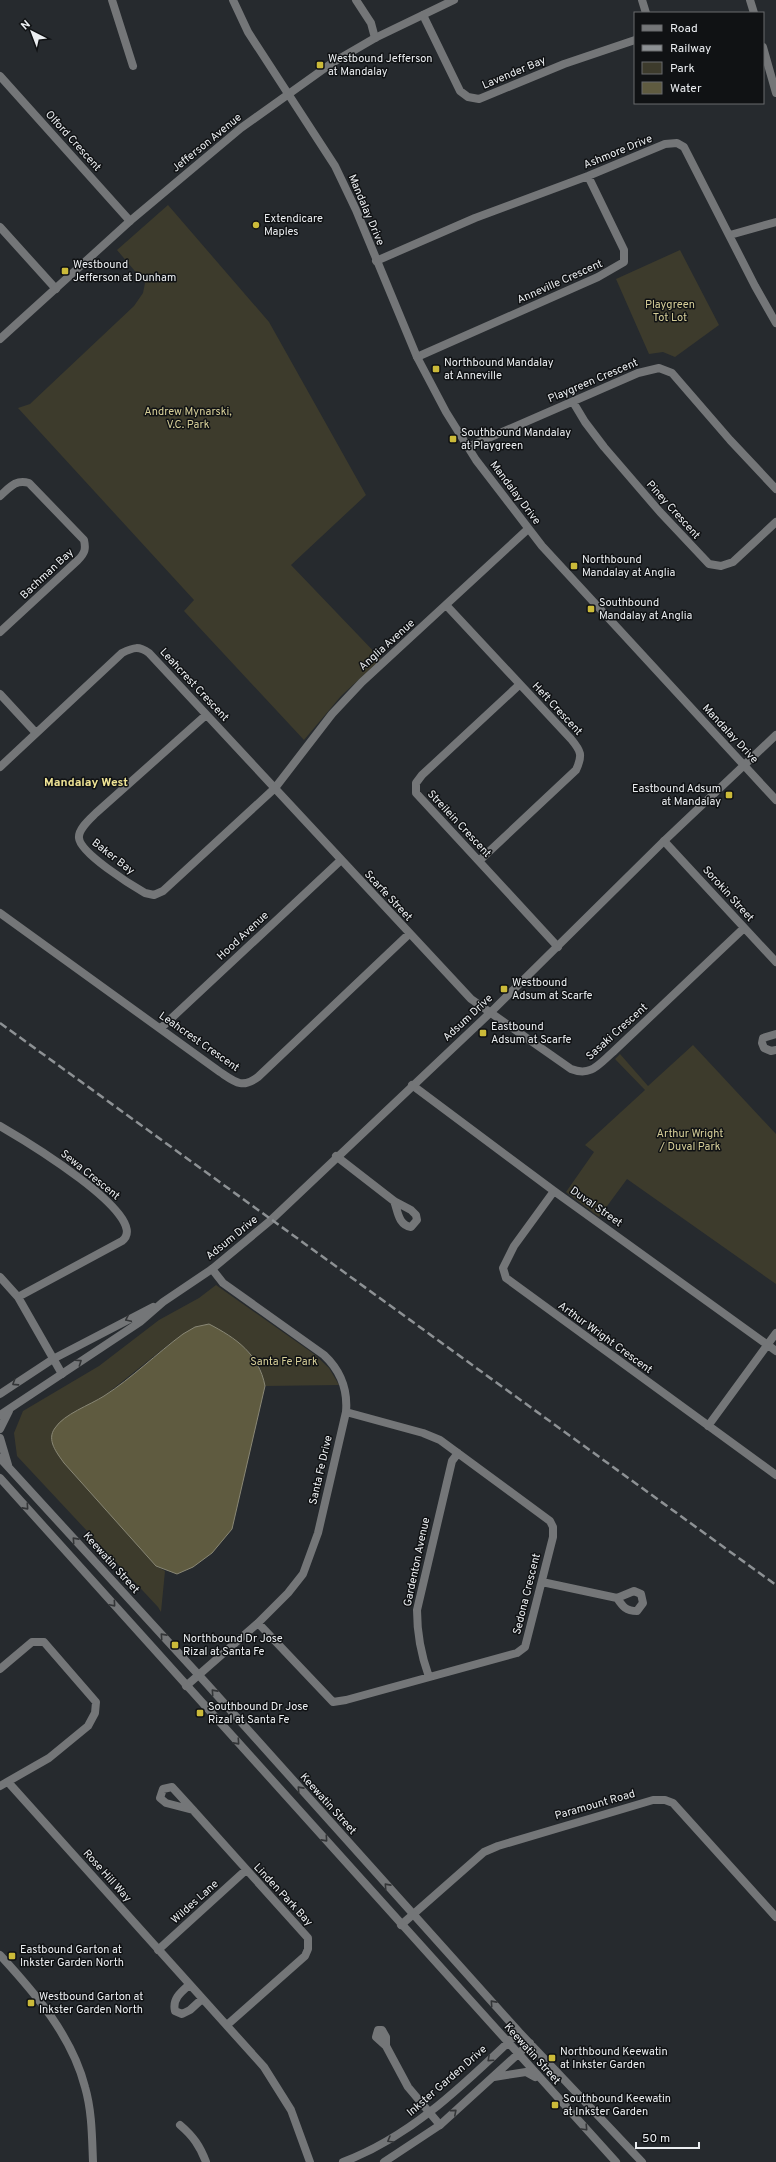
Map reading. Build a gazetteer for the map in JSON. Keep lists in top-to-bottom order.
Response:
{
  "streets": {
    "street": [
      "Lavender Bay",
      "Olford Crescent",
      "Jefferson Avenue",
      "Ashmore Drive",
      "Mandalay Drive",
      "Anneville Crescent",
      "Playgreen Crescent",
      "Piney Crescent",
      "Bachman Bay",
      "Anglia Avenue",
      "Leahcrest Crescent",
      "Heft Crescent",
      "Streilein Crescent",
      "Baker Bay",
      "Sorokin Street",
      "Scarfe Street",
      "Hood Avenue",
      "Adsum Drive",
      "Sasaki Crescent",
      "Sewa Crescent",
      "Duval Street",
      "Arthur Wright Crescent",
      "Santa Fe Drive",
      "Gardenton Avenue",
      "Keewatin Street",
      "Sedona Crescent",
      "Paramount Road",
      "Rose Hill Way",
      "Linden Park Bay",
      "Wildes Lane",
      "Inkster Garden Drive"
    ]
  },
  "crossings": [
    ["Lavender Bay", "Jefferson Avenue"],
    ["Olford Crescent", "Jefferson Avenue"],
    ["Jefferson Avenue", "Mandalay Drive"],
    ["Ashmore Drive", "Mandalay Drive"],
    ["Ashmore Drive", "Anneville Crescent"],
    ["Mandalay Drive", "Anneville Crescent"],
    ["Mandalay Drive", "Playgreen Crescent"],
    ["Mandalay Drive", "Anglia Avenue"],
    ["Mandalay Drive", "Adsum Drive"],
    ["Playgreen Crescent", "Piney Crescent"],
    ["Anglia Avenue", "Leahcrest Crescent"],
    ["Anglia Avenue", "Heft Crescent"],
    ["Anglia Avenue", "Baker Bay"],
    ["Anglia Avenue", "Scarfe Street"],
    ["Leahcrest Crescent", "Baker Bay"],
    ["Leahcrest Crescent", "Scarfe Street"],
    ["Leahcrest Crescent", "Hood Avenue"],
    ["Heft Crescent", "Streilein Crescent"],
    ["Streilein Crescent", "Adsum Drive"],
    ["Baker Bay", "Scarfe Street"],
    ["Sorokin Street", "Adsum Drive"],
    ["Sorokin Street", "Sasaki Crescent"],
    ["Scarfe Street", "Hood Avenue"],
    ["Scarfe Street", "Adsum Drive"],
    ["Scarfe Street", "Sasaki Crescent"],
    ["Adsum Drive", "Sasaki Crescent"],
    ["Adsum Drive", "Duval Street"],
    ["Adsum Drive", "Santa Fe Drive"],
    ["Duval Street", "Arthur Wright Crescent"],
    ["Santa Fe Drive", "Keewatin Street"],
    ["Santa Fe Drive", "Sedona Crescent"],
    ["Gardenton Avenue", "Sedona Crescent"],
    ["Keewatin Street", "Paramount Road"],
    ["Keewatin Street", "Inkster Garden Drive"],
    ["Rose Hill Way", "Linden Park Bay"],
    ["Rose Hill Way", "Wildes Lane"],
    ["Linden Park Bay", "Wildes Lane"]
  ],
  "districts": ["Mandalay West"],
  "parks": [
    "Playgreen Tot Lot",
    "Andrew Mynarski, V.C. Park",
    "Arthur Wright / Duval Park",
    "Santa Fe Park"
  ],
  "places": {
    "transit": [
      "Westbound Jefferson at Mandalay",
      "Westbound Jefferson at Dunham",
      "Northbound Mandalay at Anneville",
      "Southbound Mandalay at Playgreen",
      "Northbound Mandalay at Anglia",
      "Southbound Mandalay at Anglia",
      "Eastbound Adsum at Mandalay",
      "Westbound Adsum at Scarfe",
      "Eastbound Adsum at Scarfe",
      "Northbound Dr Jose Rizal at Santa Fe",
      "Southbound Dr Jose Rizal at Santa Fe",
      "Eastbound Garton at Inkster Garden North",
      "Westbound Garton at Inkster Garden North",
      "Northbound Keewatin at Inkster Garden",
      "Southbound Keewatin at Inkster Garden"
    ],
    "other": ["Extendicare Maples"]
  },
  "legend": [
    "Road",
    "Railway",
    "Park",
    "Water"
  ],
  "scale_bar": "50 m",
  "north": "top left"
}
